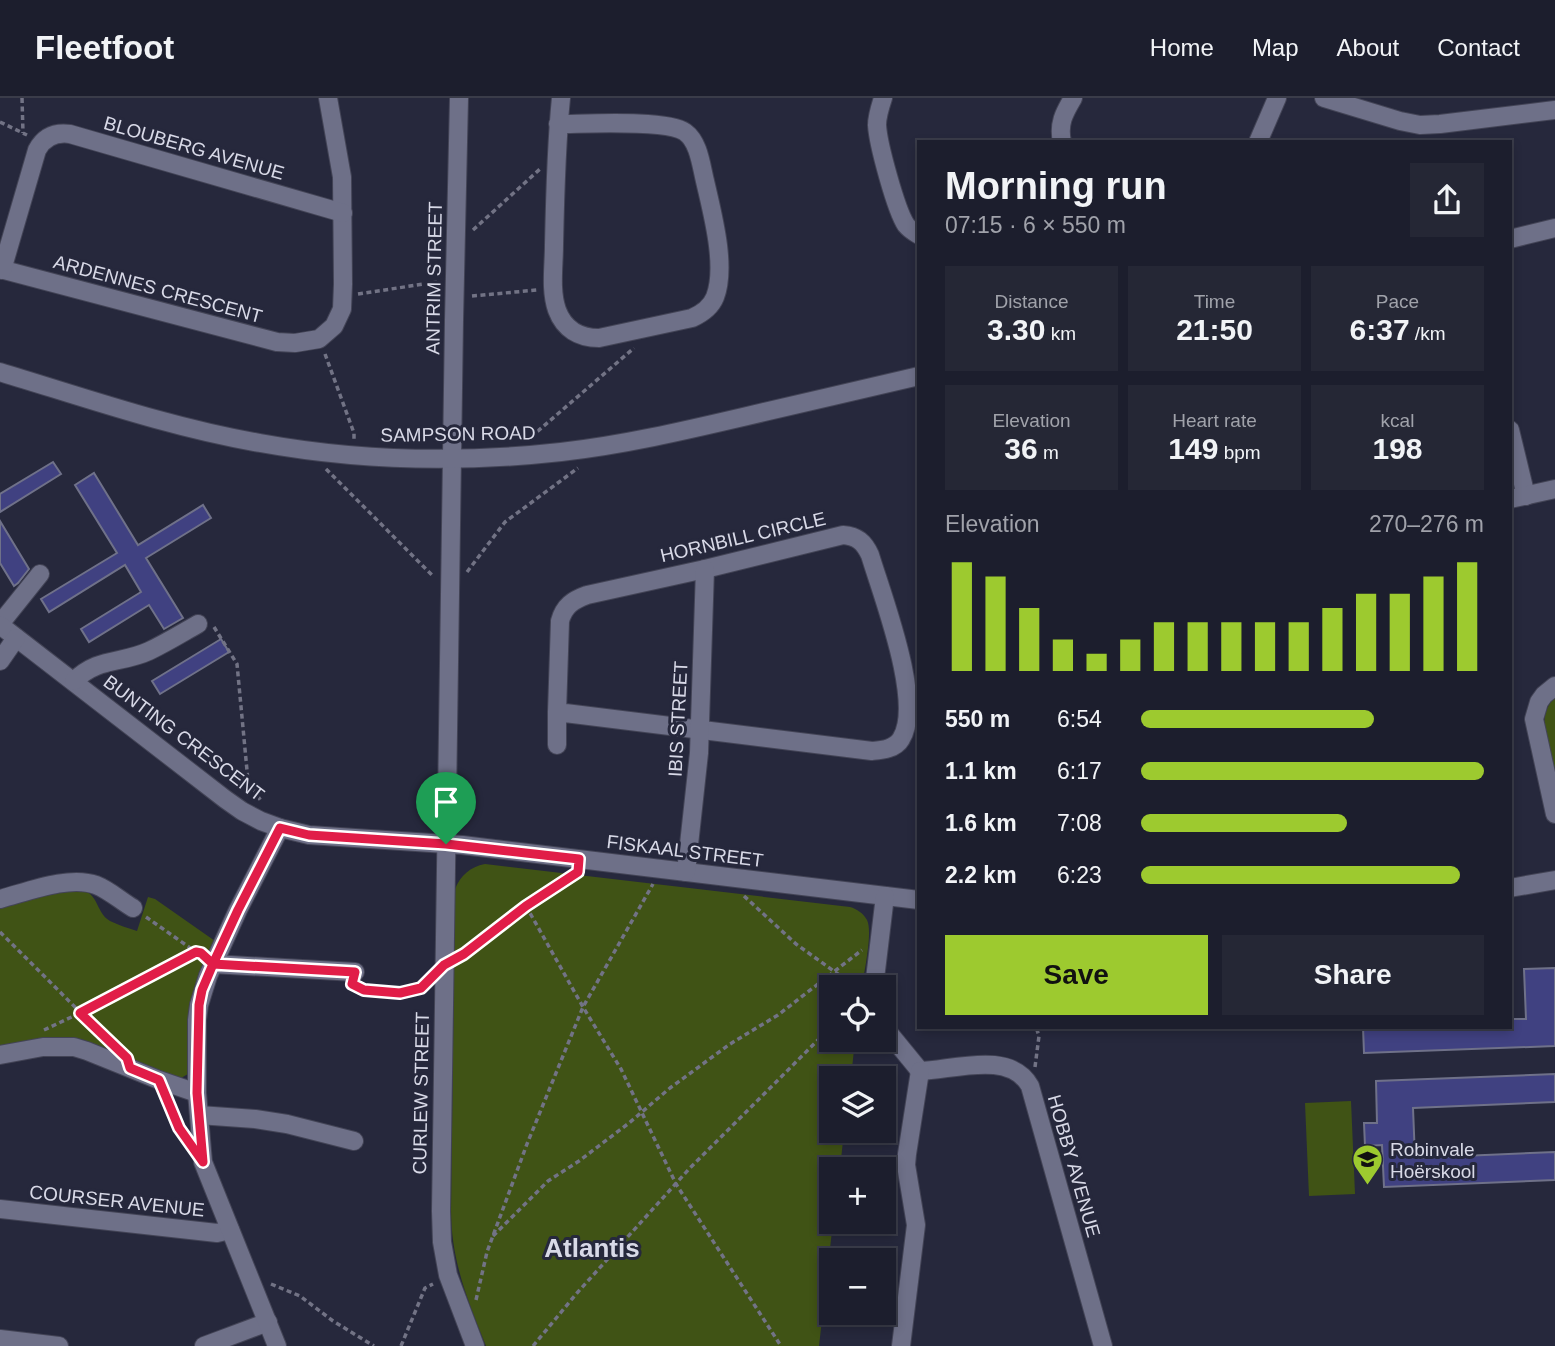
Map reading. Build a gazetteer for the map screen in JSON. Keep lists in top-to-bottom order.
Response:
{
  "streets": {
    "street": [
      "BLOUBERG AVENUE",
      "ANTRIM STREET",
      "ARDENNES CRESCENT",
      "SAMPSON ROAD",
      "HORNBILL CIRCLE",
      "IBIS STREET",
      "BUNTING CRESCENT",
      "FISKAAL STREET",
      "CURLEW STREET",
      "HOBBY AVENUE",
      "COURSER AVENUE"
    ]
  },
  "crossings": [
    ["ANTRIM STREET", "SAMPSON ROAD"],
    ["ANTRIM STREET", "CURLEW STREET"],
    ["SAMPSON ROAD", "CURLEW STREET"],
    ["HORNBILL CIRCLE", "IBIS STREET"],
    ["IBIS STREET", "FISKAAL STREET"],
    ["BUNTING CRESCENT", "FISKAAL STREET"],
    ["BUNTING CRESCENT", "CURLEW STREET"],
    ["FISKAAL STREET", "CURLEW STREET"]
  ],
  "districts": ["Atlantis"],
  "places": {
    "school or university": ["Robinvale Hoërskool"]
  },
  "page": {
    "header": "Fleetfoot",
    "nav": [
      "Home",
      "Map",
      "About",
      "Contact"
    ],
    "heading": ["Morning run", "07:15 · 6 × 550 m"],
    "stats": [
      ["Distance", "3.30 km"],
      ["Time", "21:50"],
      ["Pace", "6:37 /km"],
      ["Elevation", "36 m"],
      ["Heart rate", "149 bpm"],
      ["kcal", "198"]
    ],
    "chart": ["Elevation", "270–276 m"],
    "list": [
      {
        "name": "550 m",
        "note": "6:54"
      },
      {
        "name": "1.1 km",
        "note": "6:17"
      },
      {
        "name": "1.6 km",
        "note": "7:08"
      },
      {
        "name": "2.2 km",
        "note": "6:23"
      }
    ],
    "buttons": ["Save", "Share"],
    "map_buttons": ["+", "−"]
  }
}
